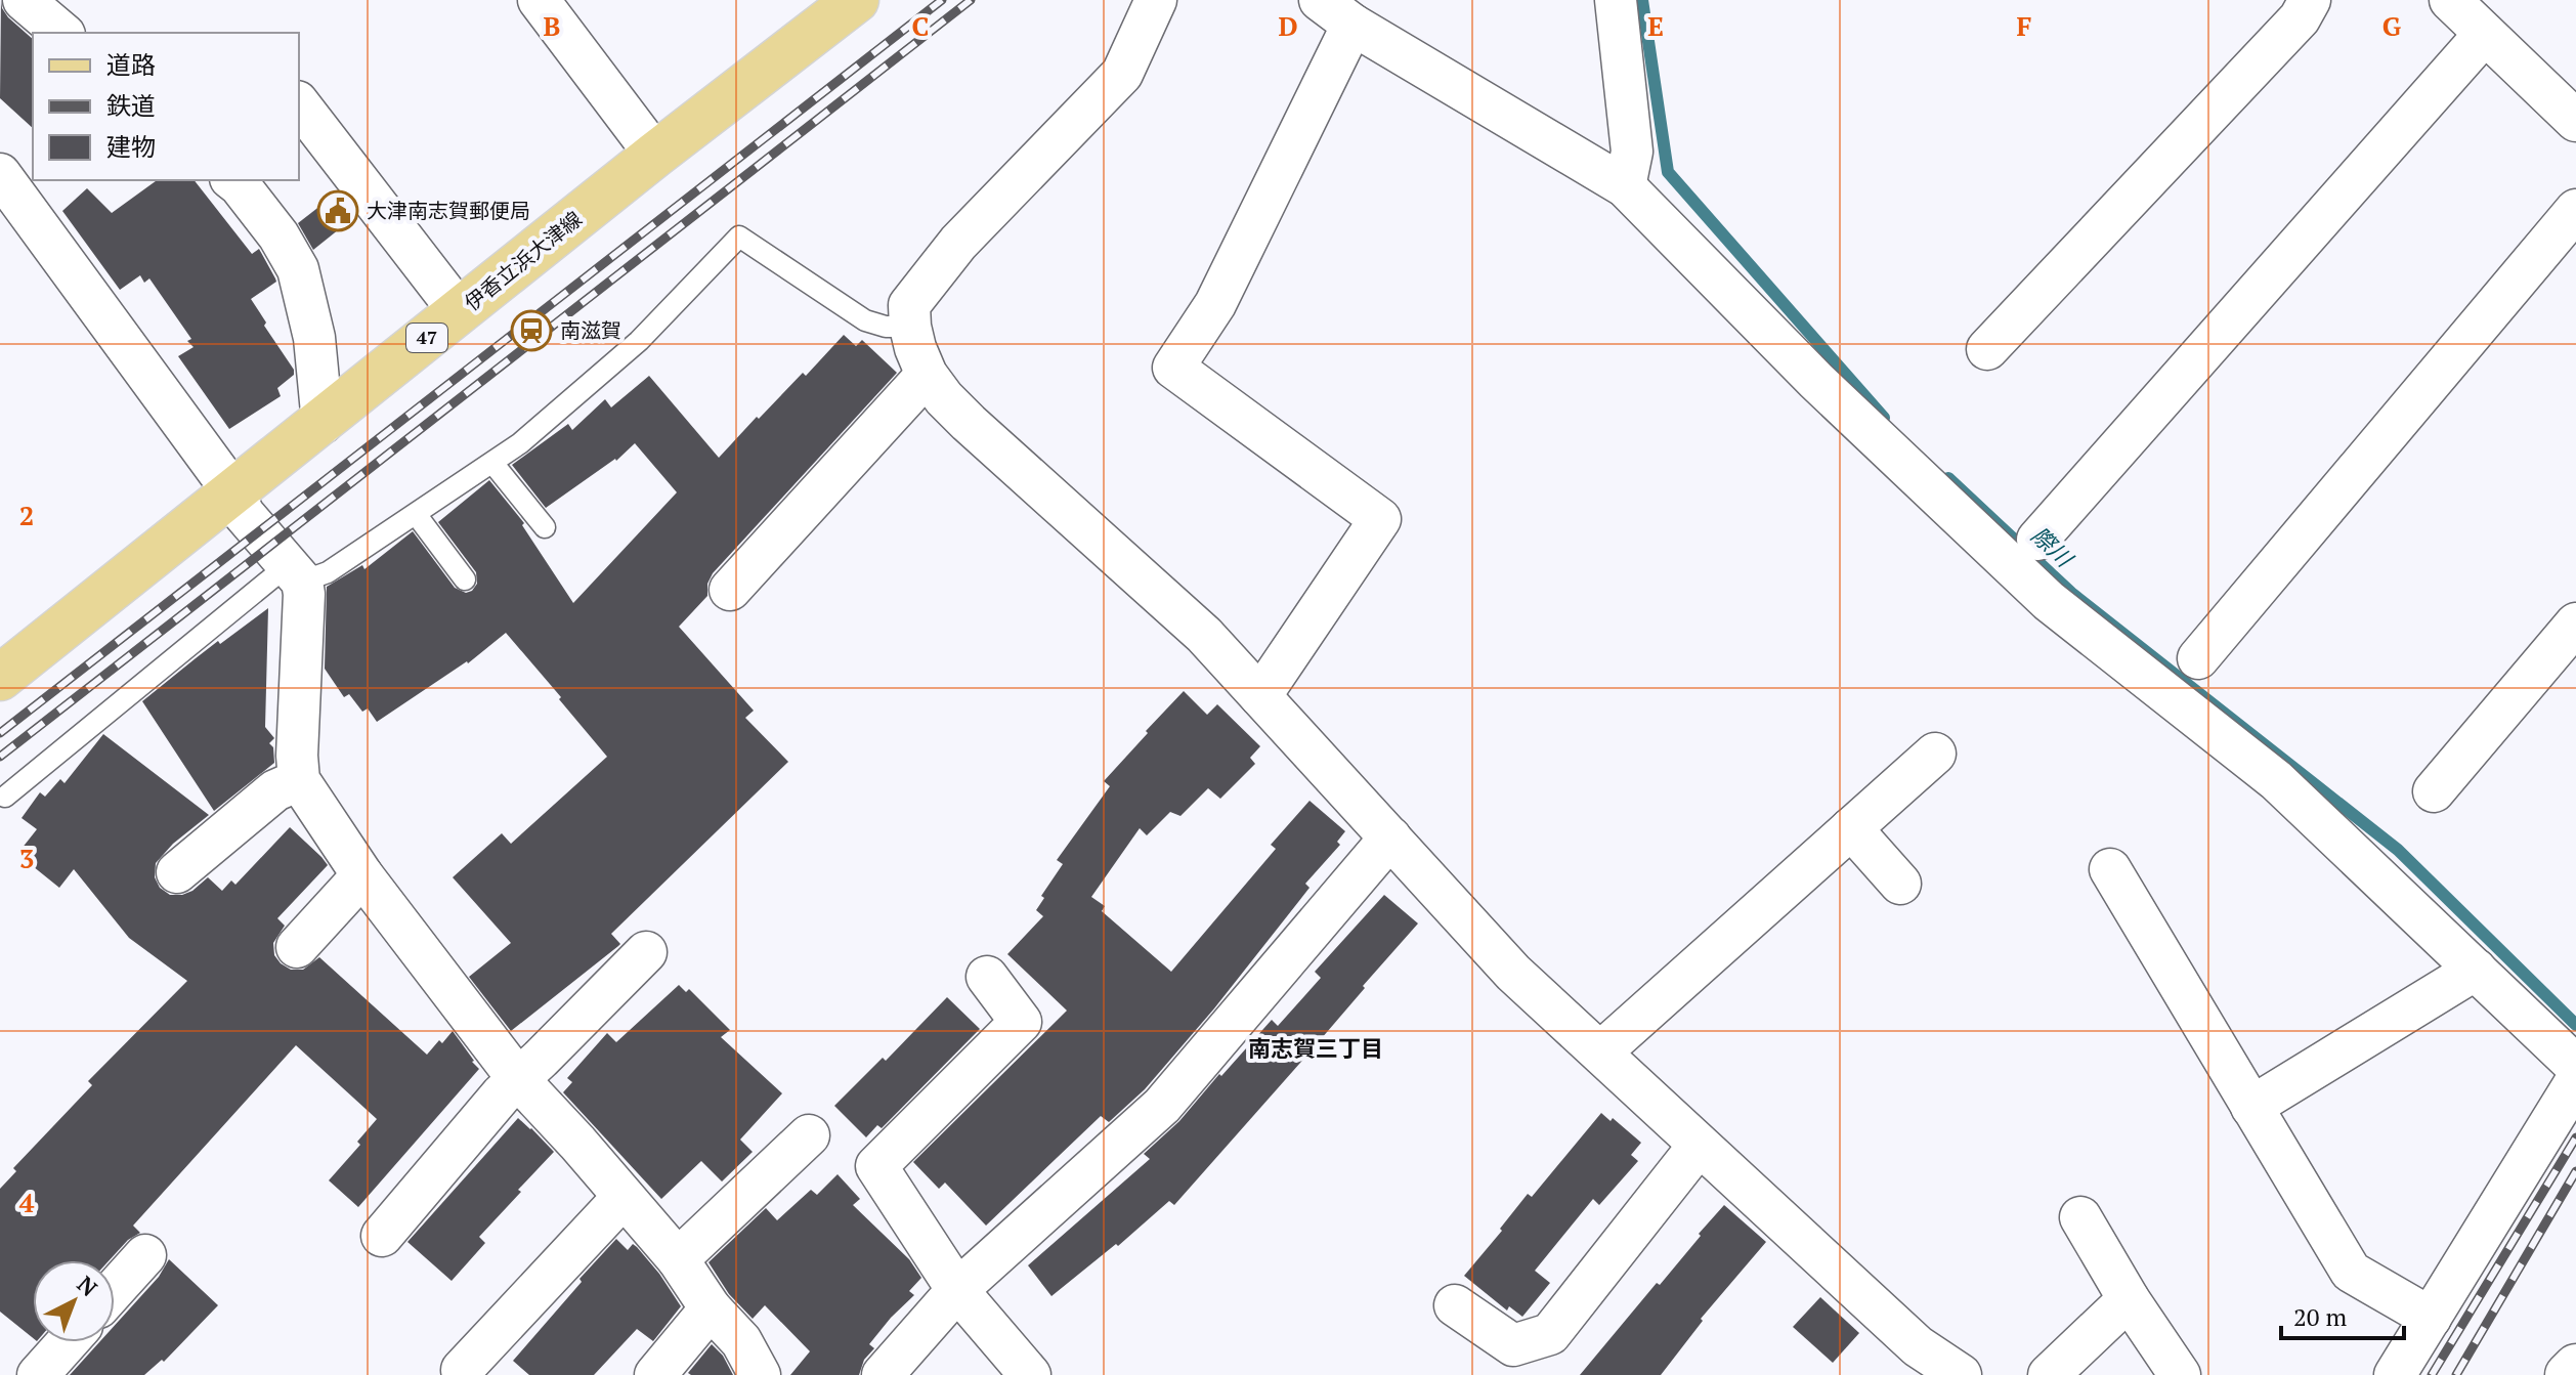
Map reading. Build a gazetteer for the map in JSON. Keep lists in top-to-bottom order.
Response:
{
  "streets": {
    "main road": ["伊香立浜大津線", "47"]
  },
  "districts": ["南志賀三丁目"],
  "water": ["際川"],
  "places": {
    "public building": ["大津南志賀郵便局"],
    "station": ["南滋賀"]
  },
  "legend": ["道路", "鉄道", "建物"],
  "scale_bar": "20 m",
  "north": "top right",
  "grid": {
    "columns": [
      "B",
      "C",
      "D",
      "E",
      "F",
      "G"
    ],
    "rows": ["2", "3", "4"]
  }
}
